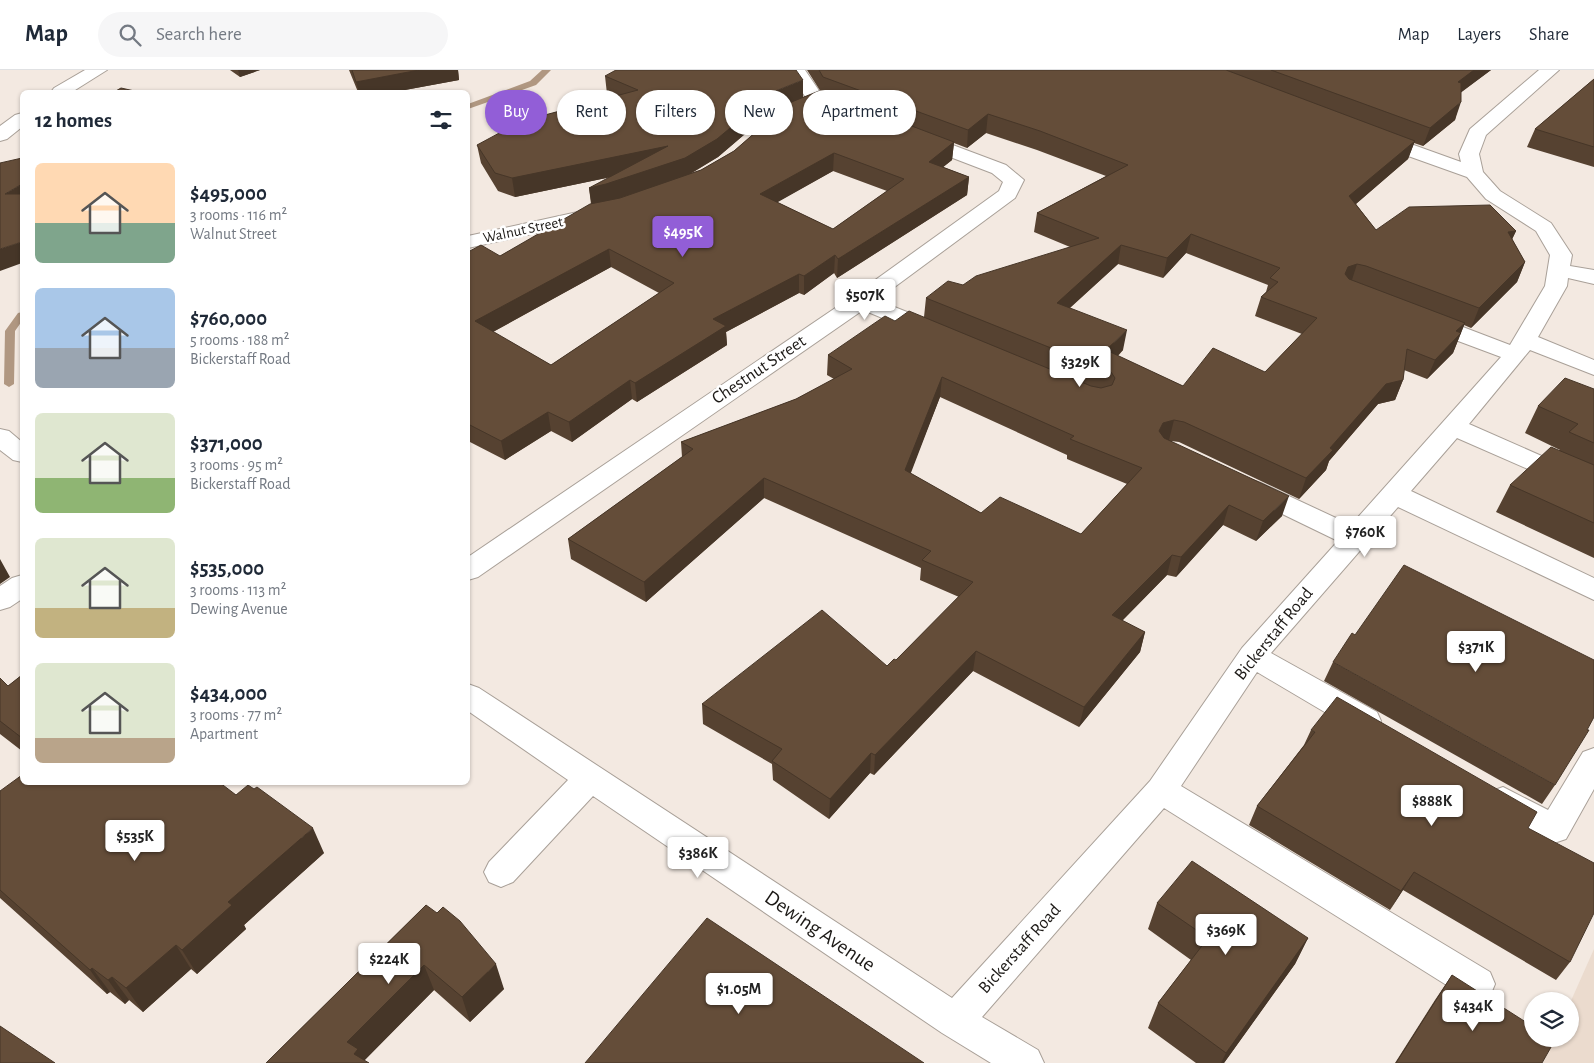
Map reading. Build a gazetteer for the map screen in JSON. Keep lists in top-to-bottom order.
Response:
{
  "streets": {
    "street": [
      "Walnut Street",
      "Chestnut Street",
      "Bickerstaff Road",
      "Dewing Avenue"
    ]
  },
  "crossings": [
    ["Bickerstaff Road", "Dewing Avenue"]
  ],
  "page": {
    "header": "Map",
    "search": "Search here",
    "nav": ["Map", "Layers", "Share"],
    "chip": [
      "Buy",
      "Rent",
      "Filters",
      "New",
      "Apartment"
    ],
    "heading": "12 homes",
    "list": [
      {
        "name": "$495,000",
        "note": "3 rooms · 116 m² · Walnut Street"
      },
      {
        "name": "$760,000",
        "note": "5 rooms · 188 m² · Bickerstaff Road"
      },
      {
        "name": "$371,000",
        "note": "3 rooms · 95 m² · Bickerstaff Road"
      },
      {
        "name": "$535,000",
        "note": "3 rooms · 113 m² · Dewing Avenue"
      },
      {
        "name": "$434,000",
        "note": "3 rooms · 77 m² · Apartment"
      }
    ],
    "price": [
      "$495K",
      "$507K",
      "$329K",
      "$760K",
      "$371K",
      "$888K",
      "$535K",
      "$386K",
      "$369K",
      "$224K",
      "$1.05M",
      "$434K"
    ]
  }
}
